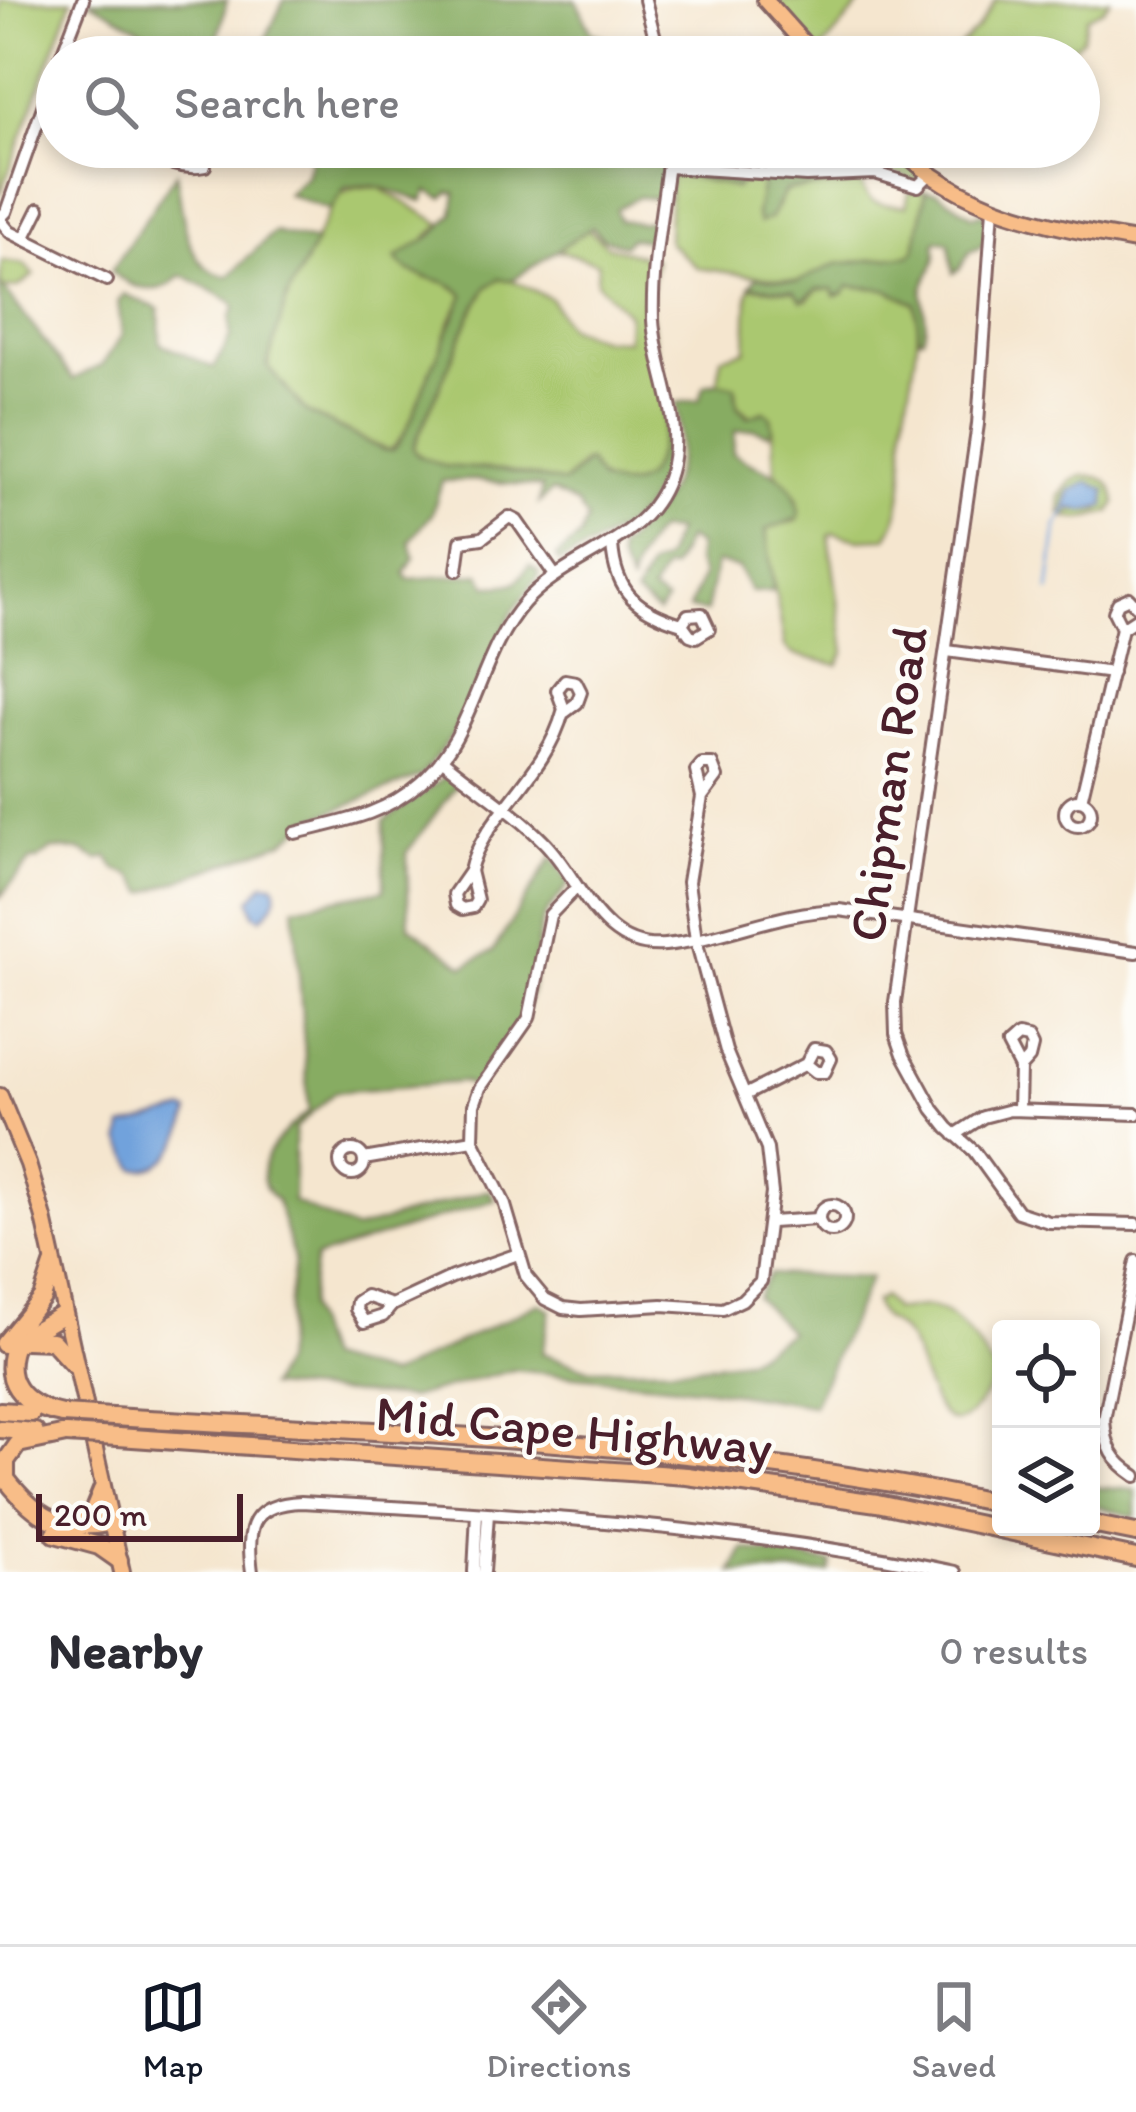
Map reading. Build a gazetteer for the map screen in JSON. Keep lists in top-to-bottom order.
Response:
{
  "streets": {
    "highway": ["Mid Cape Highway"],
    "street": ["Chipman Road"]
  },
  "scale_bar": "200 m",
  "page": {
    "search": "Search here",
    "scale": "200 m",
    "heading": ["Nearby", "0 results"],
    "nav": ["Map", "Directions", "Saved"]
  }
}
